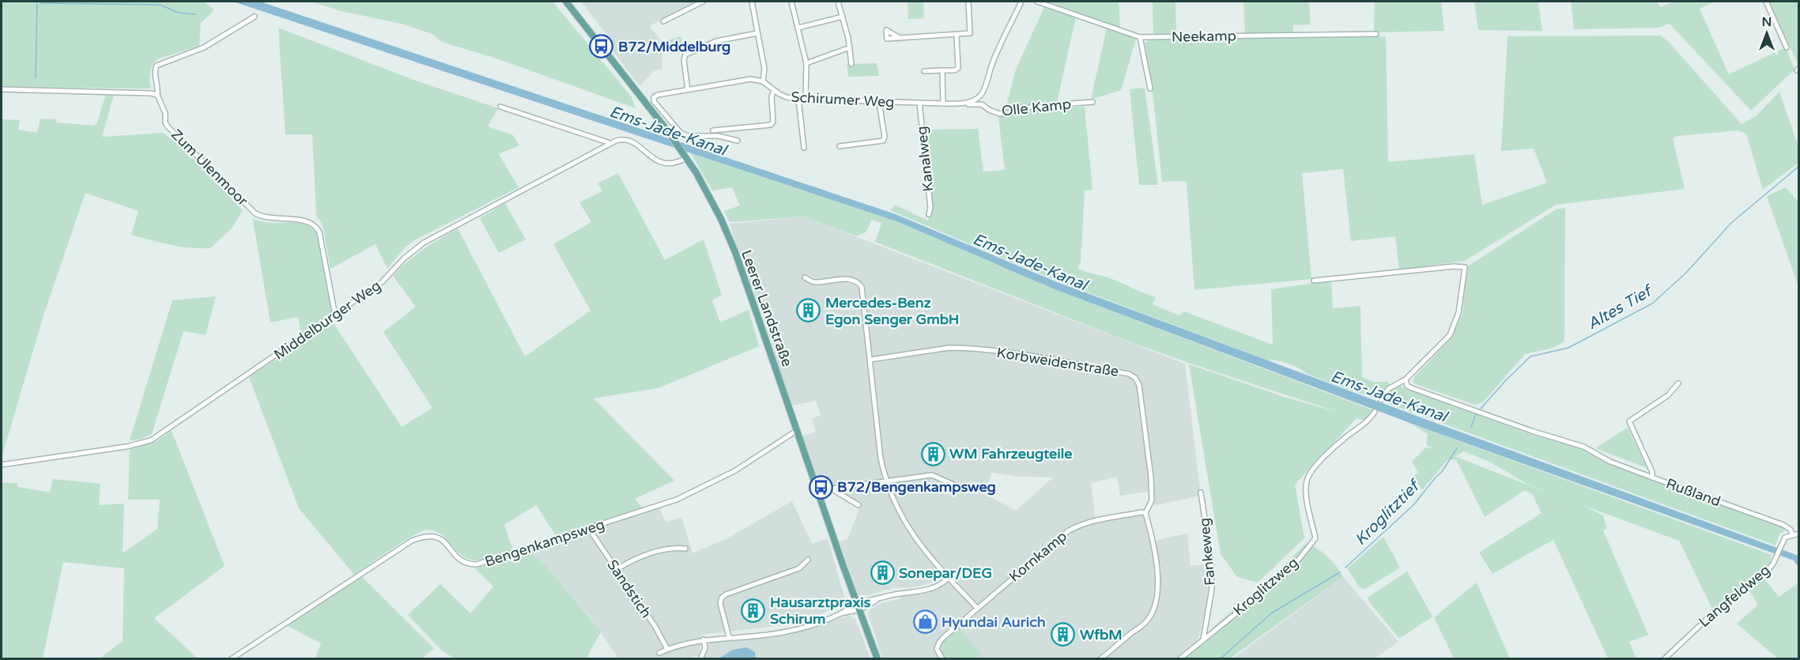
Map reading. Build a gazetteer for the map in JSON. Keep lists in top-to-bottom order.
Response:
{
  "streets": {
    "main road": ["Leerer Landstraße"],
    "street": [
      "Neekamp",
      "Schirumer Weg",
      "Olle Kamp",
      "Kanalweg",
      "Zum Ulenmoor",
      "Middelburger Weg",
      "Korbweidenstraße",
      "Rußland",
      "Bengenkampsweg",
      "Fankeweg",
      "Kornkamp",
      "Kroglitzweg",
      "Sandstich",
      "Langfeldweg"
    ]
  },
  "crossings": [
    ["Schirumer Weg", "Olle Kamp"],
    ["Schirumer Weg", "Kanalweg"],
    ["Zum Ulenmoor", "Middelburger Weg"],
    ["Leerer Landstraße", "Middelburger Weg"],
    ["Leerer Landstraße", "Bengenkampsweg"],
    ["Korbweidenstraße", "Kornkamp"],
    ["Rußland", "Langfeldweg"],
    ["Bengenkampsweg", "Sandstich"],
    ["Fankeweg", "Kroglitzweg"]
  ],
  "water": ["Ems-Jade-Kanal", "Altes Tief", "Kroglitztief"],
  "places": {
    "bus stop": ["B72/Middelburg", "B72/Bengenkampsweg"],
    "building": [
      "Mercedes-Benz Egon Senger GmbH",
      "WM Fahrzeugteile",
      "Sonepar/DEG",
      "Hausarztpraxis Schirum",
      "WfbM"
    ],
    "shop": ["Hyundai Aurich"]
  },
  "north": "top"
}
